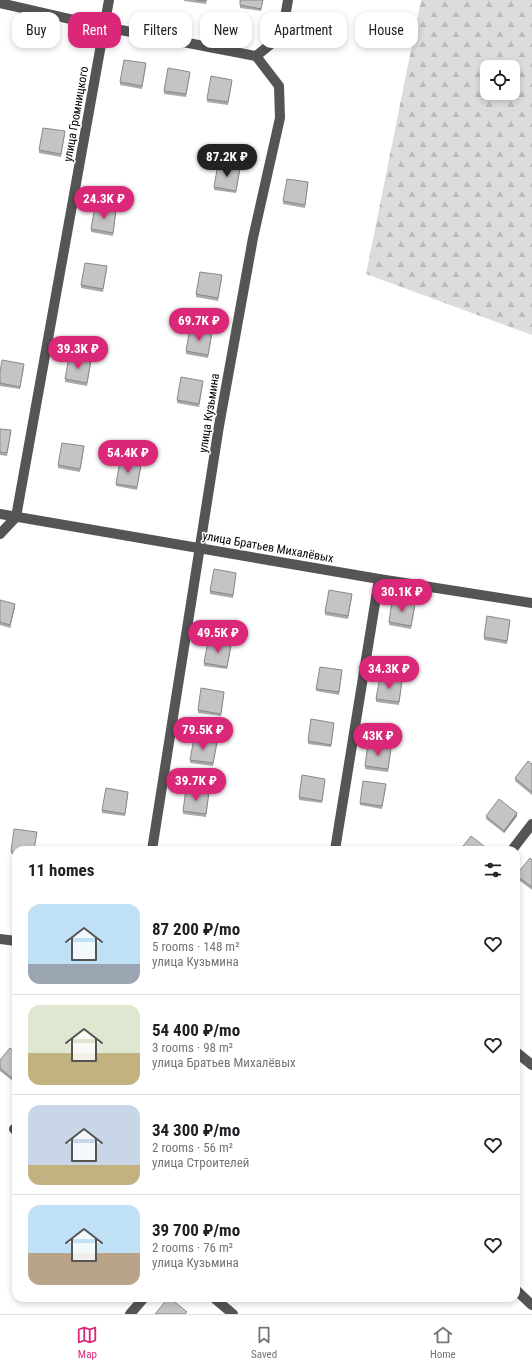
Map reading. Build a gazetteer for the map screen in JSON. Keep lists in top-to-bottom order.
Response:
{
  "streets": {
    "street": ["улица Громницкого", "улица Кузьмина", "улица Братьев Михалёвых"]
  },
  "crossings": [
    ["улица Громницкого", "улица Братьев Михалёвых"],
    ["улица Кузьмина", "улица Братьев Михалёвых"]
  ],
  "page": {
    "chip": [
      "Buy",
      "Rent",
      "Filters",
      "New",
      "Apartment",
      "House"
    ],
    "price": [
      "87.2K ₽",
      "24.3K ₽",
      "69.7K ₽",
      "39.3K ₽",
      "54.4K ₽",
      "30.1K ₽",
      "49.5K ₽",
      "34.3K ₽",
      "79.5K ₽",
      "43K ₽",
      "39.7K ₽"
    ],
    "heading": "11 homes",
    "list": [
      {
        "name": "87 200 ₽/mo",
        "note": "5 rooms · 148 m² · улица Кузьмина"
      },
      {
        "name": "54 400 ₽/mo",
        "note": "3 rooms · 98 m² · улица Братьев Михалёвых"
      },
      {
        "name": "34 300 ₽/mo",
        "note": "2 rooms · 56 m² · улица Строителей"
      },
      {
        "name": "39 700 ₽/mo",
        "note": "2 rooms · 76 m² · улица Кузьмина"
      }
    ],
    "tabs": ["Map", "Saved", "Home"]
  }
}
